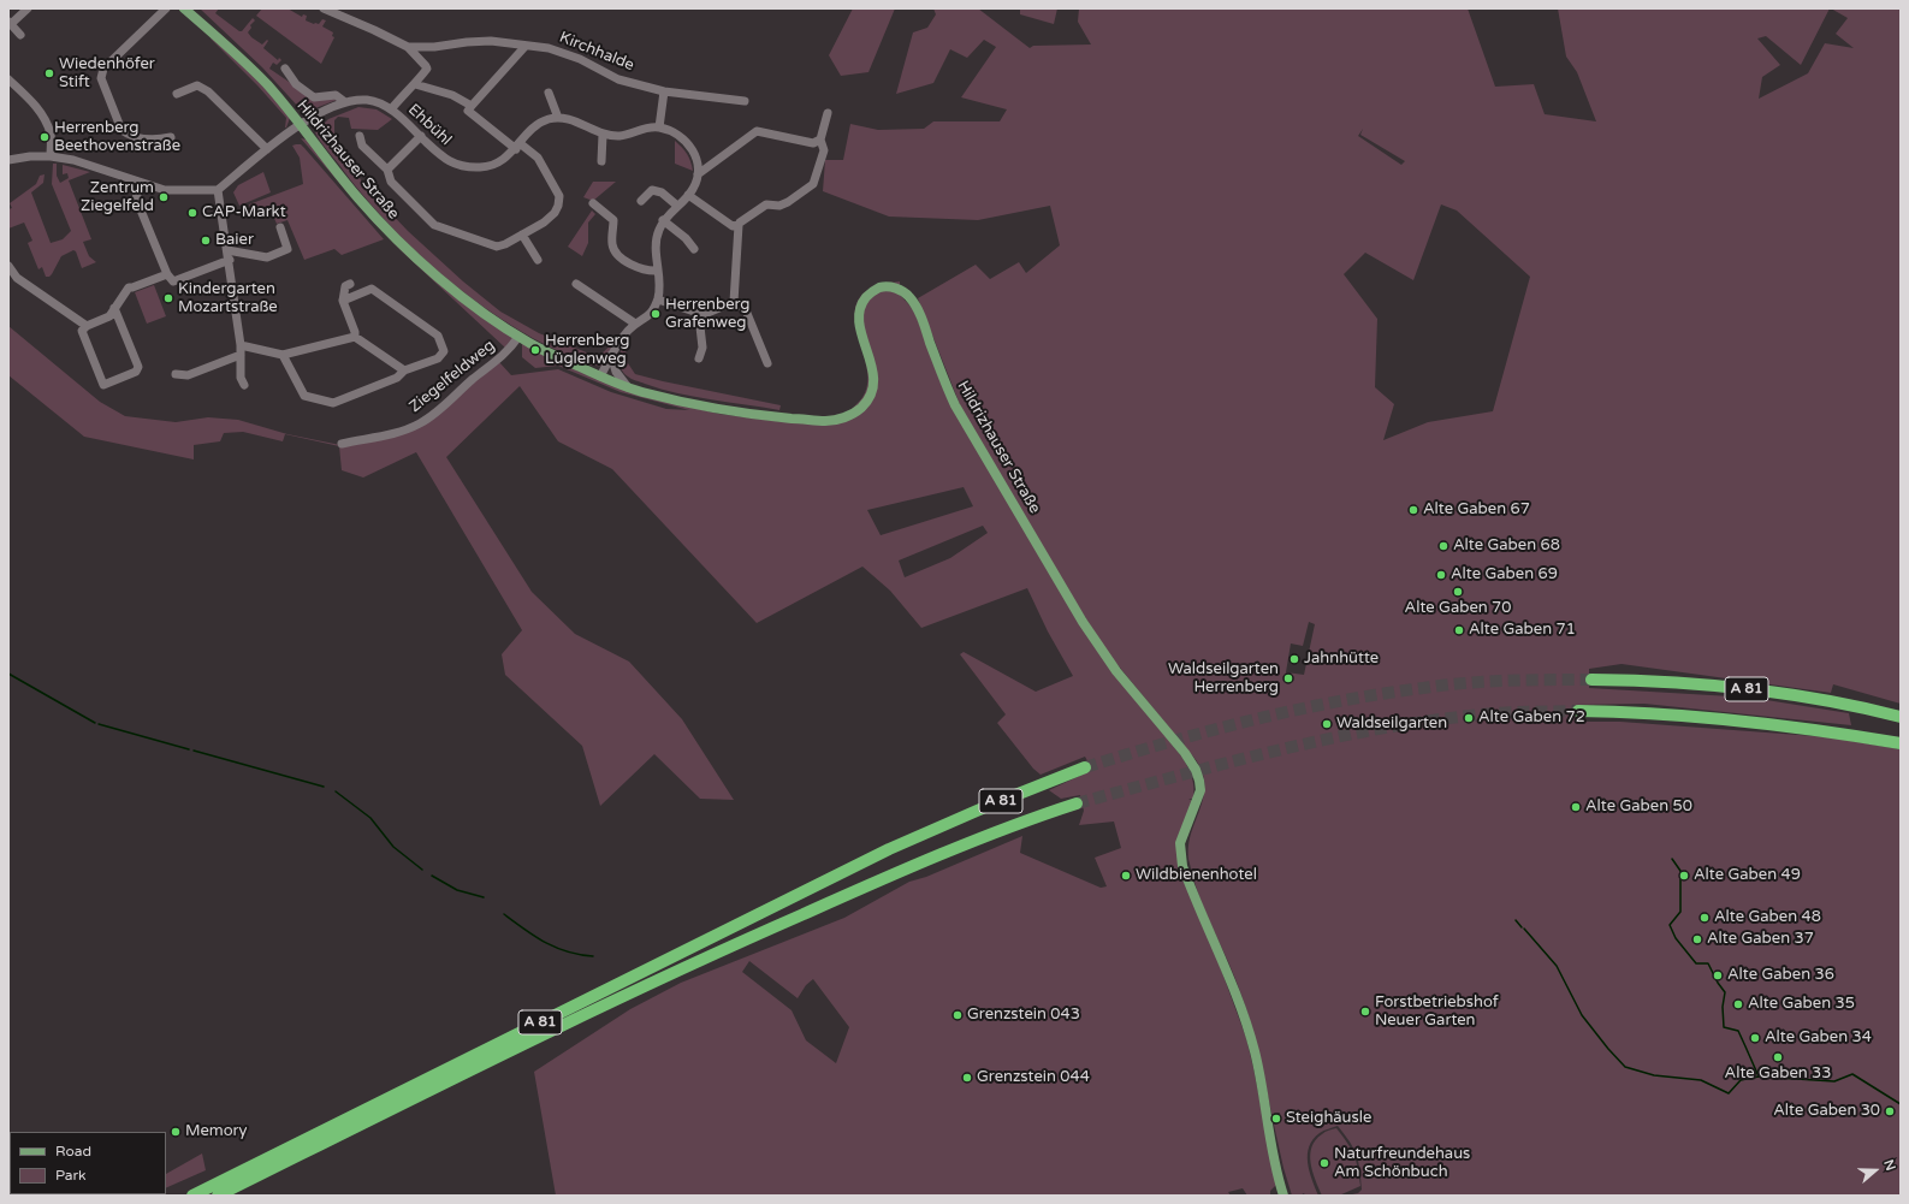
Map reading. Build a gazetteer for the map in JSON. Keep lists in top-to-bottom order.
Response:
{
  "streets": {
    "highway": ["A 81"],
    "main road": ["Hildrizhauser Straße"],
    "street": ["Kirchhalde", "Ehbühl", "Ziegelfeldweg"]
  },
  "crossings": [
    ["Ehbühl", "Hildrizhauser Straße"],
    ["Hildrizhauser Straße", "Ziegelfeldweg"]
  ],
  "places": [
    "Wiedenhöfer Stift",
    "Herrenberg Beethovenstraße",
    "Zentrum Ziegelfeld",
    "CAP-Markt",
    "Baier",
    "Kindergarten Mozartstraße",
    "Herrenberg Grafenweg",
    "Herrenberg Lüglenweg",
    "Alte Gaben 67",
    "Alte Gaben 68",
    "Alte Gaben 69",
    "Alte Gaben 70",
    "Alte Gaben 71",
    "Jahnhütte",
    "Waldseilgarten Herrenberg",
    "Alte Gaben 72",
    "Waldseilgarten",
    "Alte Gaben 50",
    "Wildbienenhotel",
    "Alte Gaben 49",
    "Alte Gaben 48",
    "Alte Gaben 37",
    "Alte Gaben 36",
    "Alte Gaben 35",
    "Forstbetriebshof Neuer Garten",
    "Grenzstein 043",
    "Alte Gaben 34",
    "Alte Gaben 33",
    "Grenzstein 044",
    "Alte Gaben 30",
    "Steighäusle",
    "Memory",
    "Naturfreundehaus Am Schönbuch"
  ],
  "legend": ["Road", "Park"],
  "north": "right"
}
